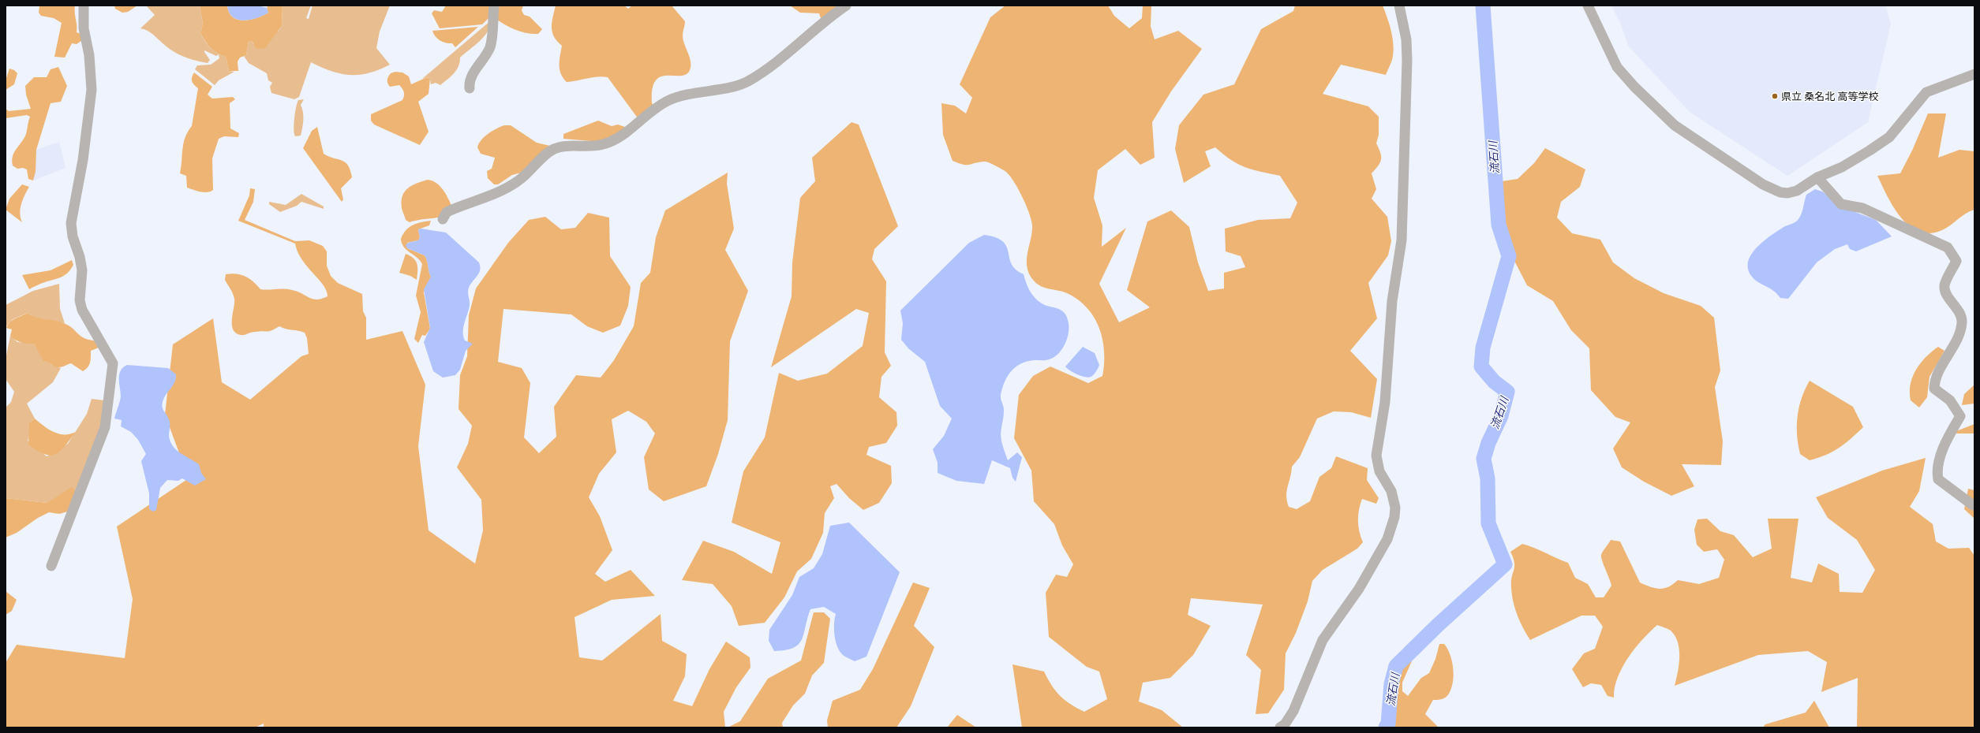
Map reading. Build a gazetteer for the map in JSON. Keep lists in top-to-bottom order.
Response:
{
  "water": ["流石川"],
  "places": ["県立 桑名北 高等学校"]
}
